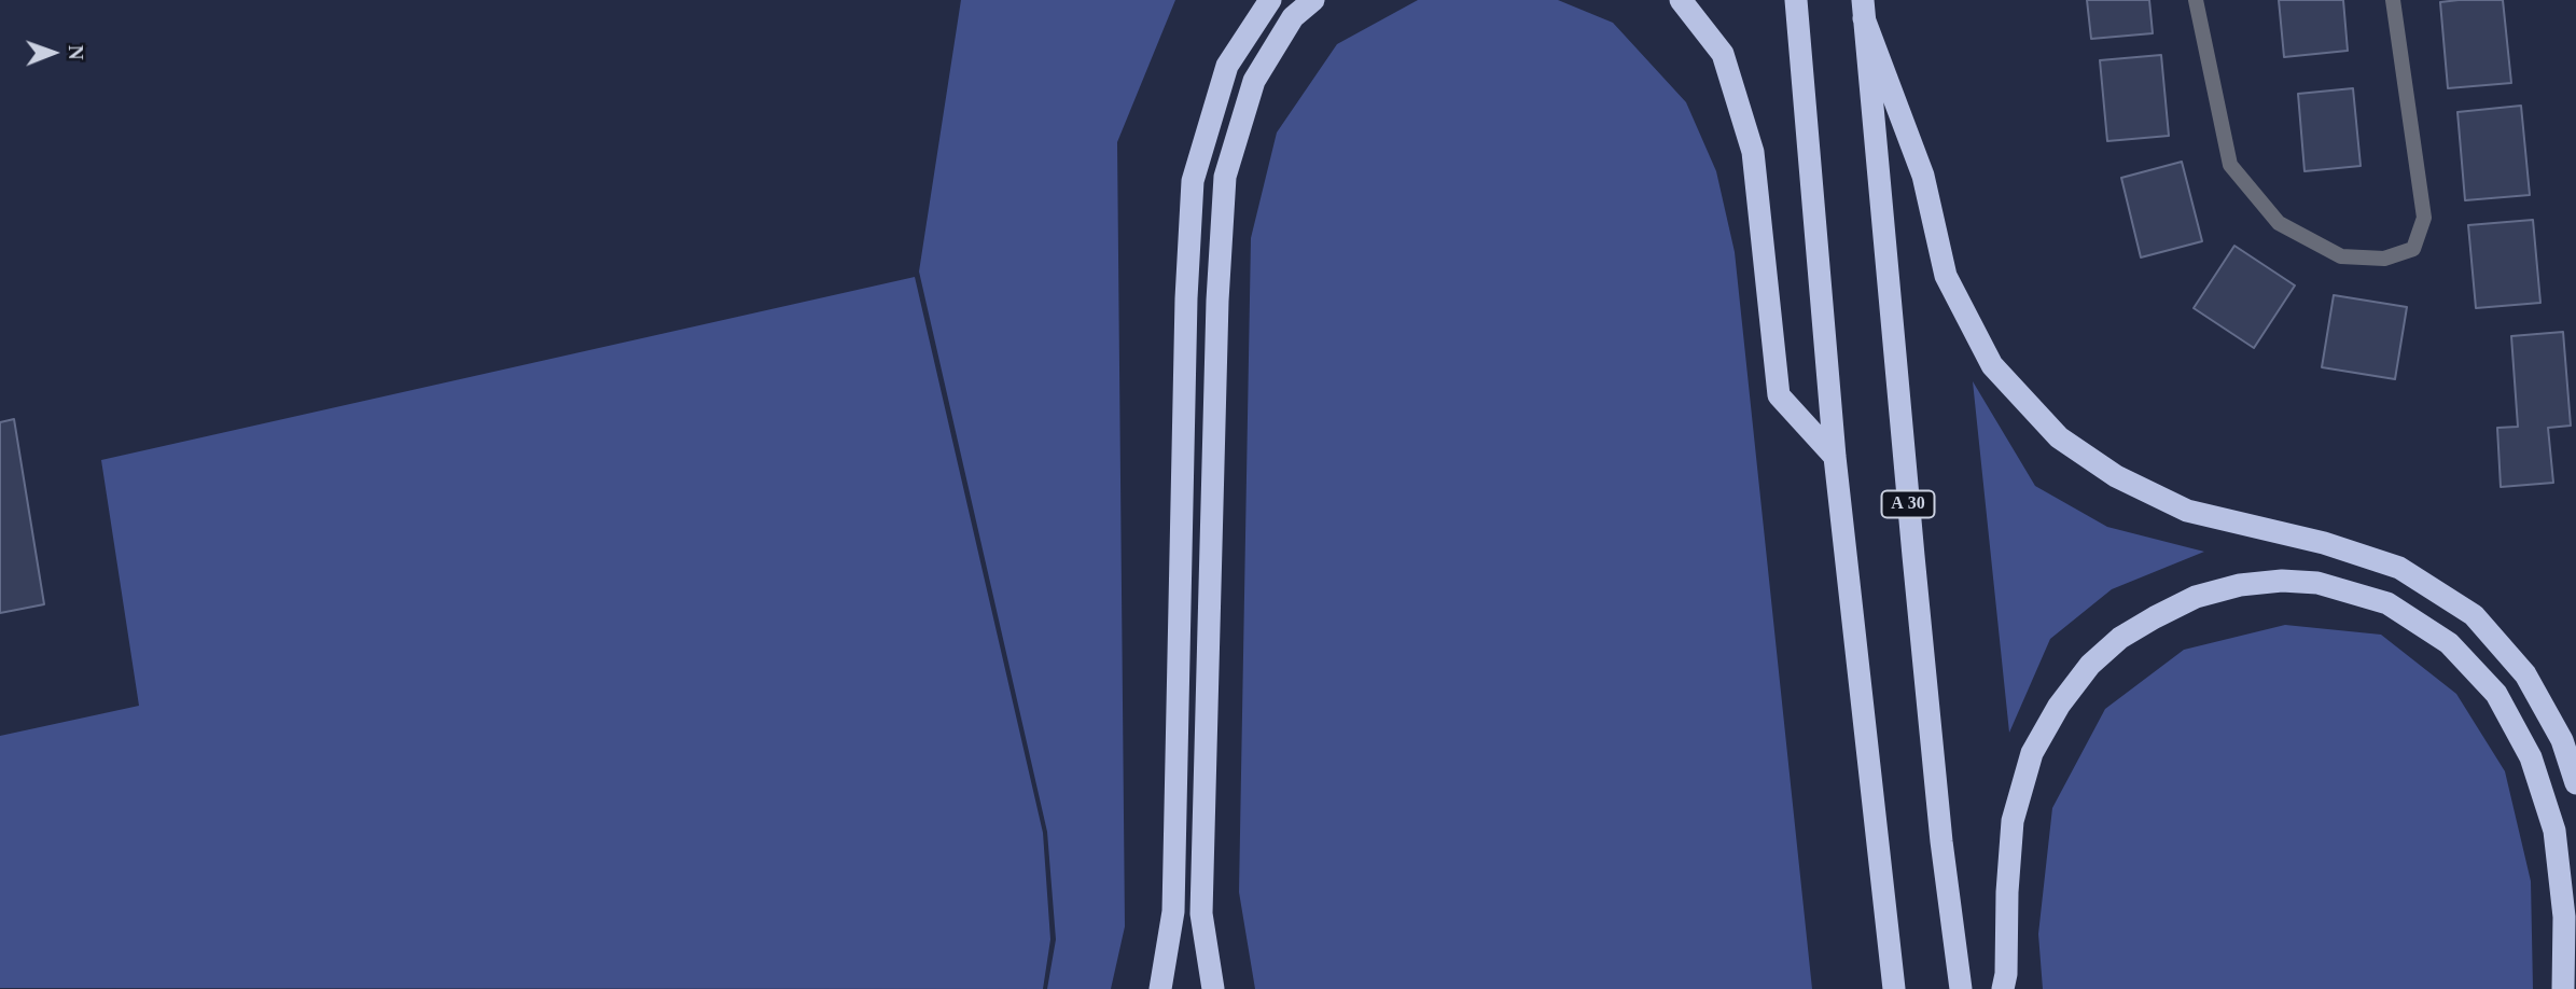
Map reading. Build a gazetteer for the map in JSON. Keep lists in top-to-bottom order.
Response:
{
  "streets": {
    "highway": ["A 30"]
  },
  "north": "right"
}
